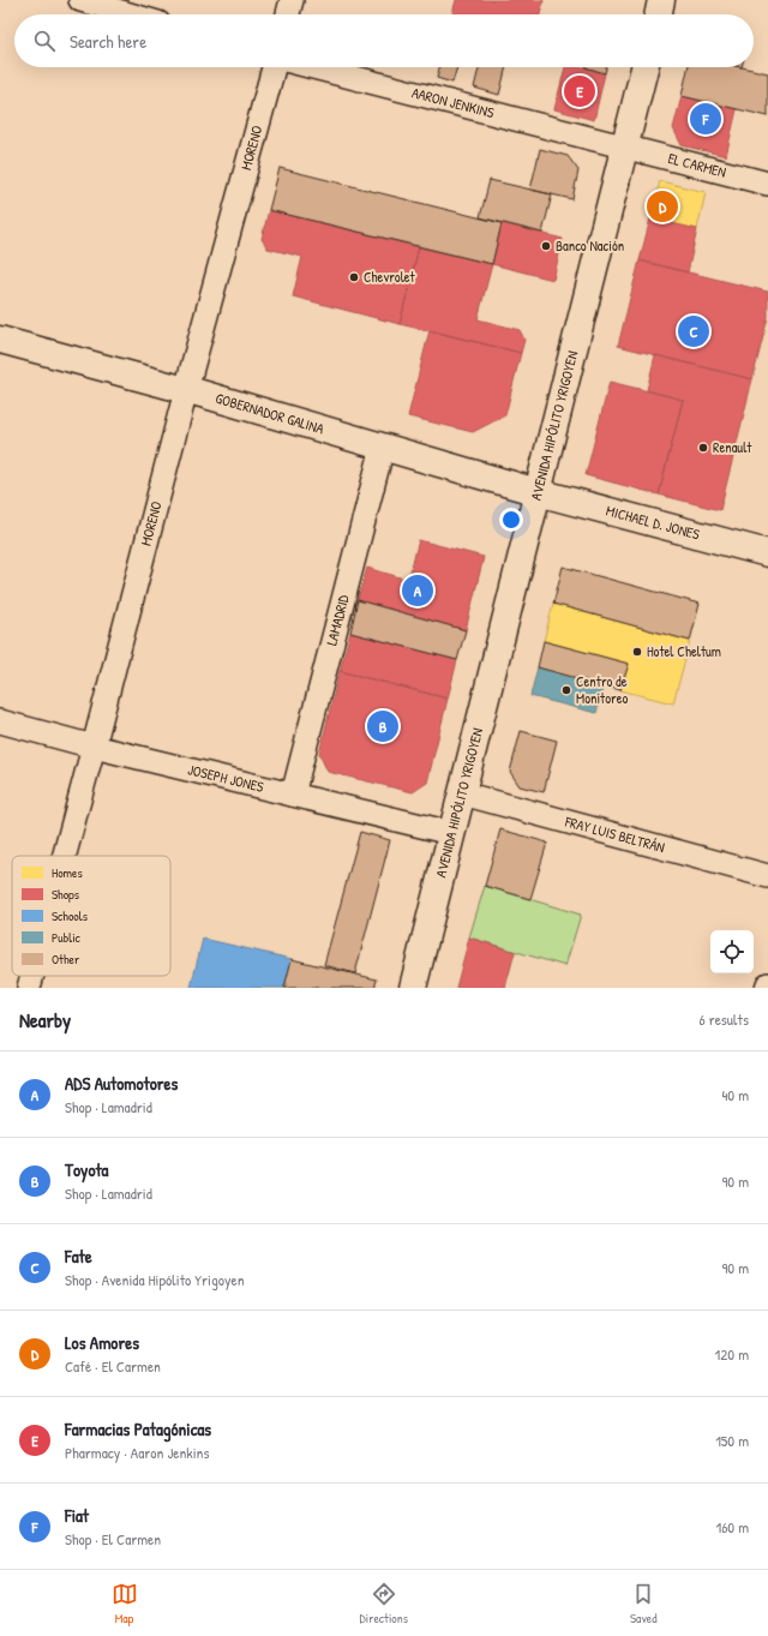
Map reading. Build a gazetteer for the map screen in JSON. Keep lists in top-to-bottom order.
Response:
{
  "streets": {
    "main road": ["GOBERNADOR GALINA", "AVENIDA HIPÓLITO YRIGOYEN", "MICHAEL D. JONES"],
    "street": [
      "AARON JENKINS",
      "MORENO",
      "EL CARMEN",
      "LAMADRID",
      "JOSEPH JONES",
      "FRAY LUIS BELTRÁN"
    ]
  },
  "crossings": [
    ["AARON JENKINS", "EL CARMEN"],
    ["AARON JENKINS", "AVENIDA HIPÓLITO YRIGOYEN"],
    ["MORENO", "GOBERNADOR GALINA"],
    ["MORENO", "JOSEPH JONES"],
    ["EL CARMEN", "AVENIDA HIPÓLITO YRIGOYEN"],
    ["GOBERNADOR GALINA", "AVENIDA HIPÓLITO YRIGOYEN"],
    ["GOBERNADOR GALINA", "MICHAEL D. JONES"],
    ["GOBERNADOR GALINA", "LAMADRID"],
    ["AVENIDA HIPÓLITO YRIGOYEN", "MICHAEL D. JONES"],
    ["AVENIDA HIPÓLITO YRIGOYEN", "JOSEPH JONES"],
    ["AVENIDA HIPÓLITO YRIGOYEN", "FRAY LUIS BELTRÁN"],
    ["LAMADRID", "JOSEPH JONES"]
  ],
  "places": [
    "Banco Nación",
    "Chevrolet",
    "Renault",
    "Hotel Cheltum",
    "Centro de Monitoreo"
  ],
  "legend": [
    "Homes",
    "Shops",
    "Schools",
    "Public",
    "Other"
  ],
  "page": {
    "search": "Search here",
    "pins": [
      "E",
      "F",
      "D",
      "C",
      "A",
      "B"
    ],
    "heading": ["Nearby", "6 results"],
    "list": [
      {
        "mark": "A",
        "name": "ADS Automotores",
        "note": "Shop · Lamadrid",
        "value": "40 m"
      },
      {
        "mark": "B",
        "name": "Toyota",
        "note": "Shop · Lamadrid",
        "value": "90 m"
      },
      {
        "mark": "C",
        "name": "Fate",
        "note": "Shop · Avenida Hipólito Yrigoyen",
        "value": "90 m"
      },
      {
        "mark": "D",
        "name": "Los Amores",
        "note": "Café · El Carmen",
        "value": "120 m"
      },
      {
        "mark": "E",
        "name": "Farmacias Patagónicas",
        "note": "Pharmacy · Aaron Jenkins",
        "value": "150 m"
      },
      {
        "mark": "F",
        "name": "Fiat",
        "note": "Shop · El Carmen",
        "value": "160 m"
      }
    ],
    "nav": ["Map", "Directions", "Saved"]
  }
}
